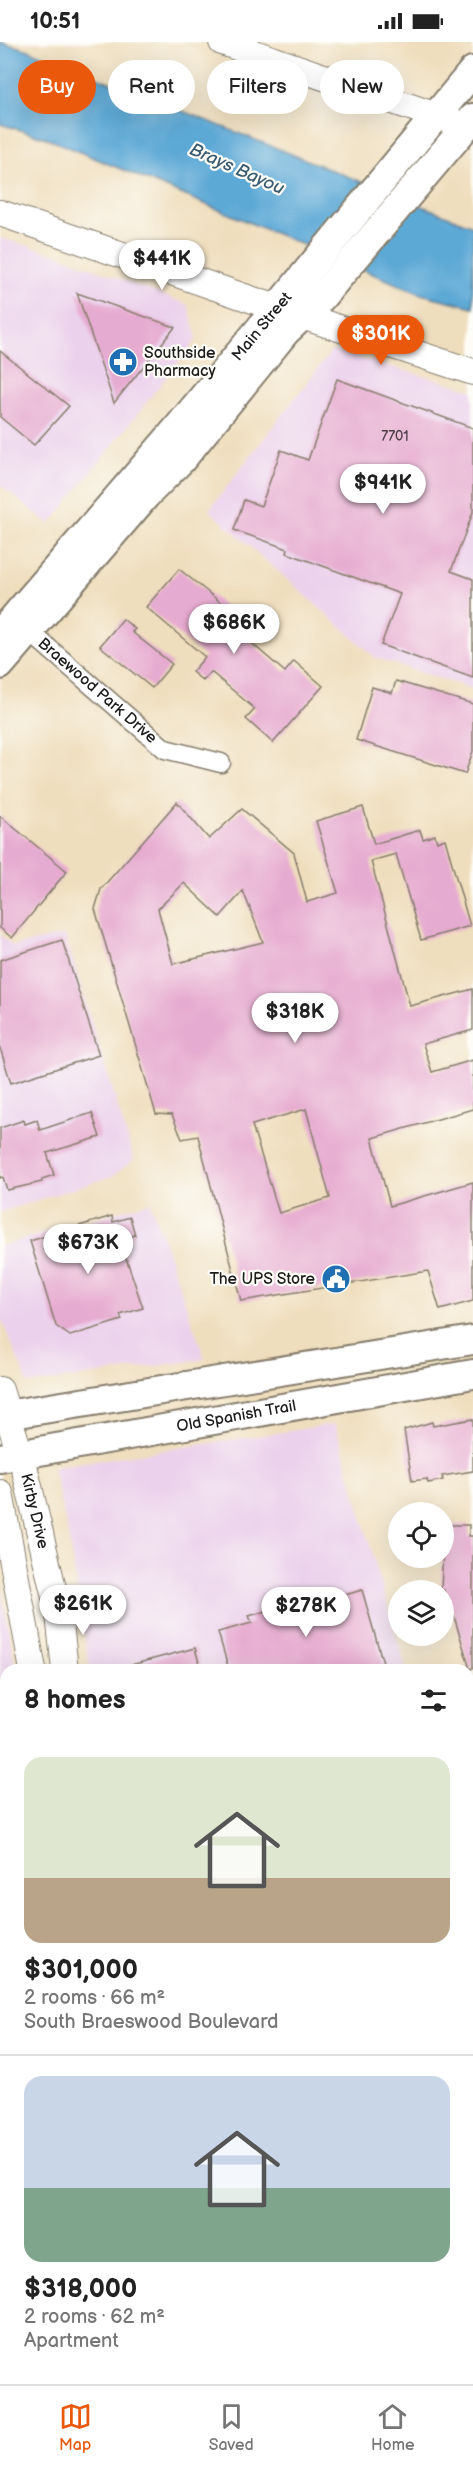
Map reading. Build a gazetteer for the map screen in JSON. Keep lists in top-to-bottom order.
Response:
{
  "streets": {
    "main road": ["Main Street", "Old Spanish Trail", "Kirby Drive"],
    "street": ["Braewood Park Drive"]
  },
  "crossings": [
    ["Main Street", "Braewood Park Drive"],
    ["Old Spanish Trail", "Kirby Drive"]
  ],
  "water": ["Brays Bayou"],
  "places": {
    "pharmacy": ["Southside Pharmacy"],
    "public building": ["The UPS Store"]
  },
  "house_numbers": ["7701"],
  "page": {
    "status": "10:51",
    "chip": [
      "Buy",
      "Rent",
      "Filters",
      "New"
    ],
    "price": [
      "$441K",
      "$301K",
      "$941K",
      "$686K",
      "$318K",
      "$673K",
      "$261K",
      "$278K"
    ],
    "heading": "8 homes",
    "list": [
      {
        "name": "$301,000",
        "note": "2 rooms · 66 m² · South Braeswood Boulevard"
      },
      {
        "name": "$318,000",
        "note": "2 rooms · 62 m² · Apartment"
      }
    ],
    "tabs": ["Map", "Saved", "Home"]
  }
}
